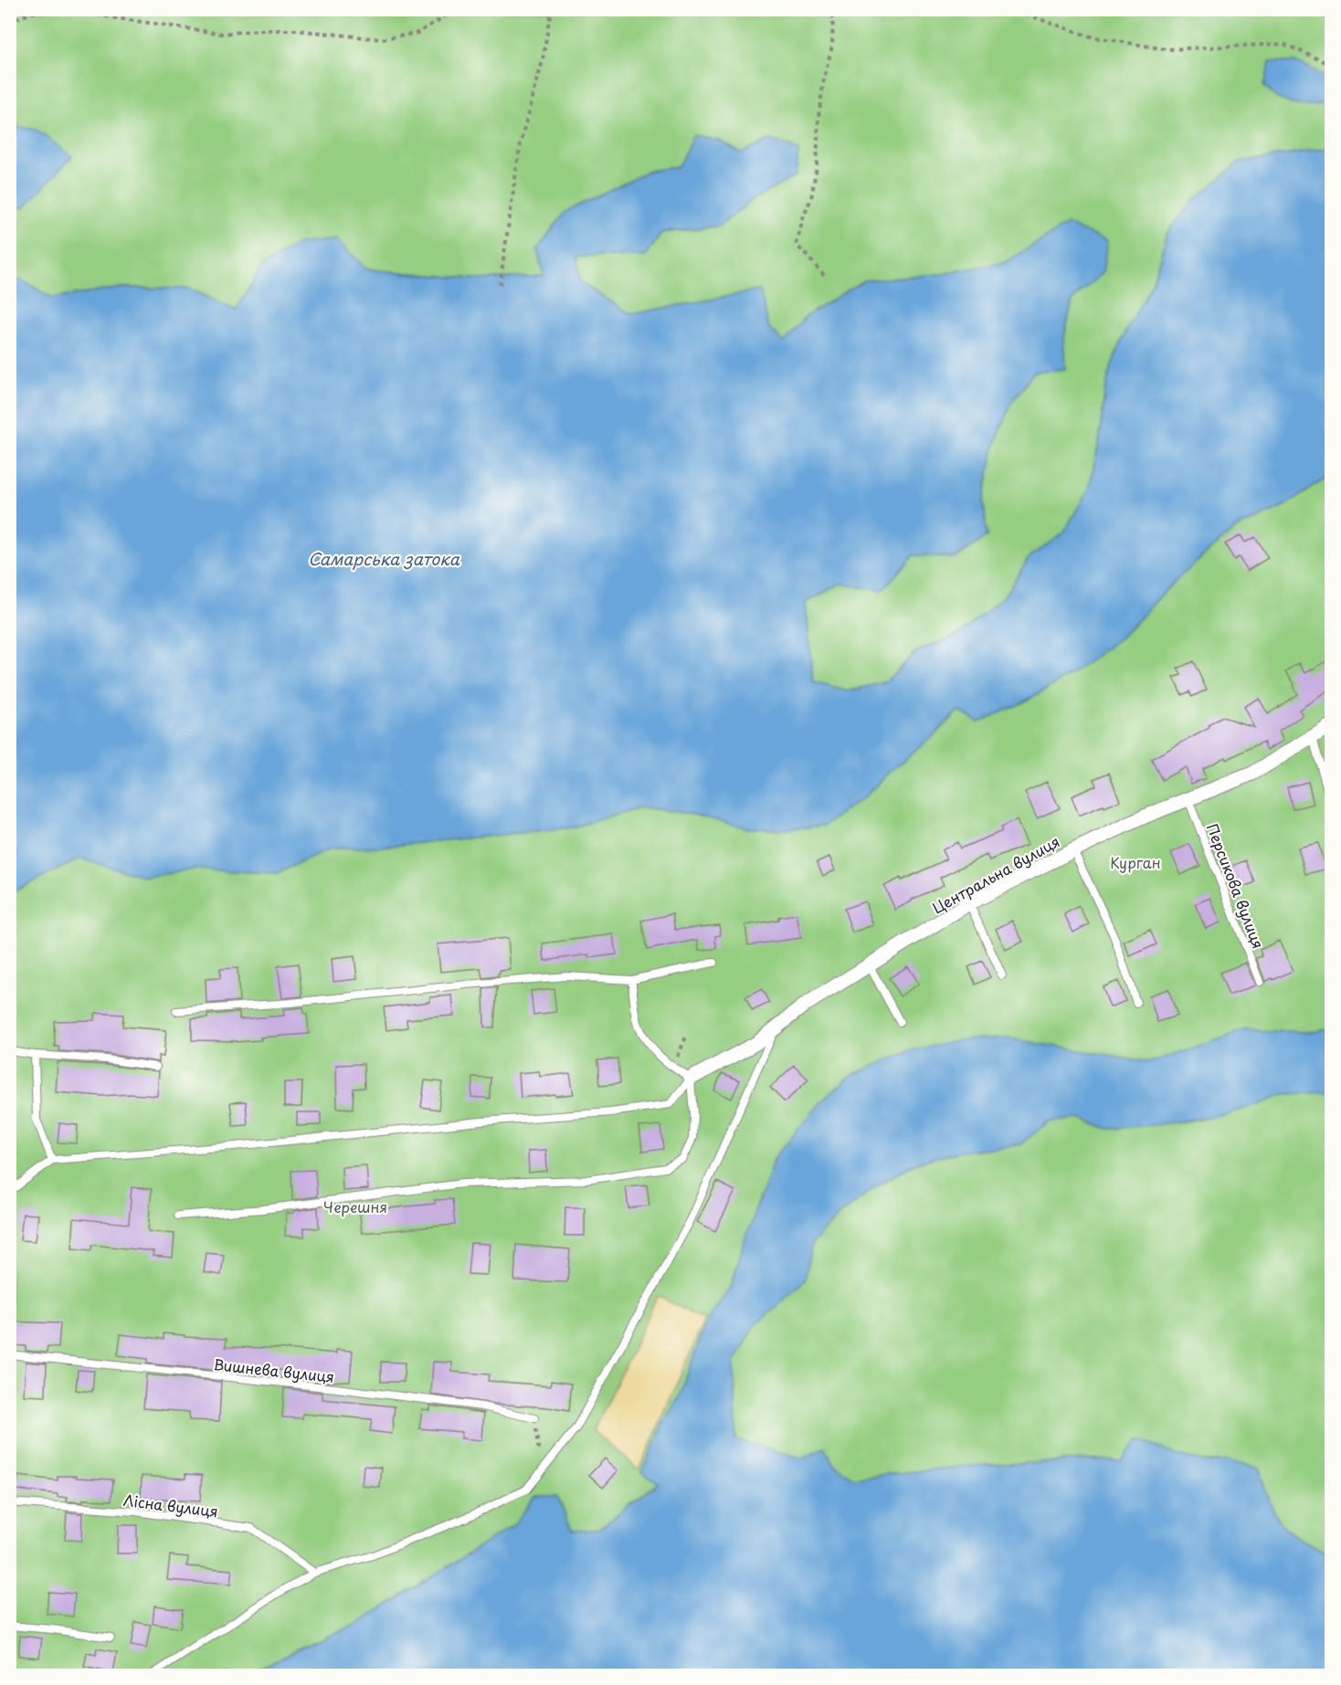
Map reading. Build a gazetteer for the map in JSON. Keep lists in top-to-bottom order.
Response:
{
  "streets": {
    "street": ["Центральна вулиця"],
    "lane": ["Персикова вулиця", "Вишнева вулиця", "Лісна вулиця"]
  },
  "crossings": [
    ["Центральна вулиця", "Персикова вулиця"]
  ],
  "water": ["Самарська затока"],
  "parks": ["Курган", "Черешня"]
}
